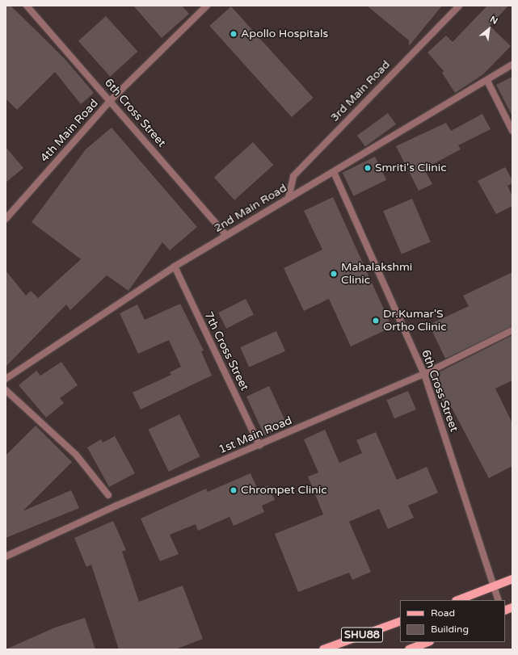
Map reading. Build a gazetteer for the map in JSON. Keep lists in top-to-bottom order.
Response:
{
  "streets": {
    "main road": ["SHU88"],
    "street": [
      "3rd Main Road",
      "6th Cross Street",
      "4th Main Road",
      "2nd Main Road",
      "7th Cross Street",
      "1st Main Road"
    ]
  },
  "crossings": [
    ["3rd Main Road", "2nd Main Road"],
    ["6th Cross Street", "4th Main Road"],
    ["6th Cross Street", "2nd Main Road"],
    ["6th Cross Street", "1st Main Road"],
    ["2nd Main Road", "7th Cross Street"],
    ["7th Cross Street", "1st Main Road"]
  ],
  "places": [
    "Apollo Hospitals",
    "Smriti's Clinic",
    "Mahalakshmi Clinic",
    "Dr.Kumar'S Ortho Clinic",
    "Chrompet Clinic"
  ],
  "legend": ["Road", "Building"],
  "north": "top right"
}
